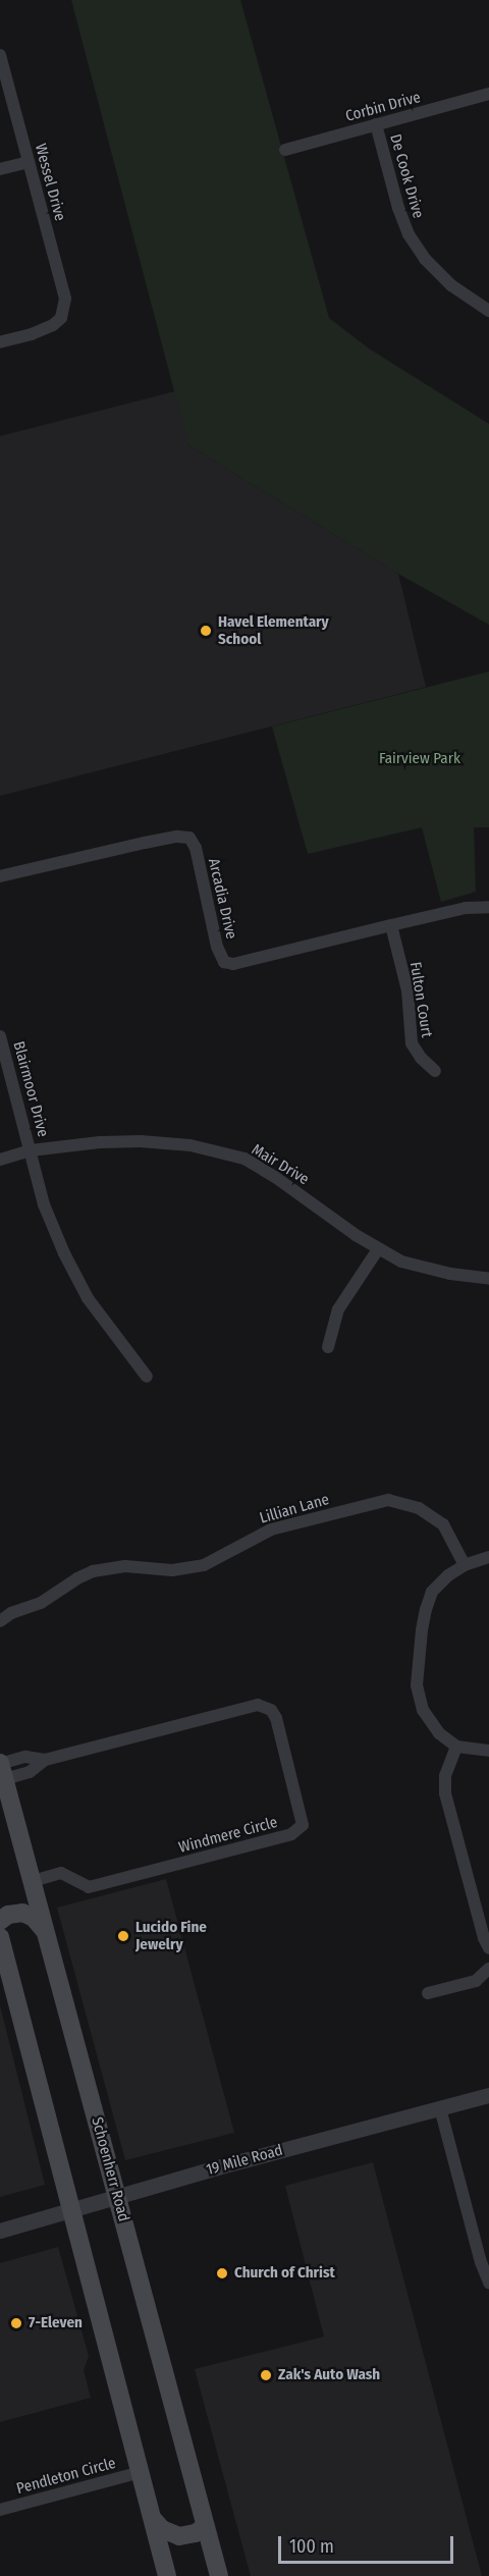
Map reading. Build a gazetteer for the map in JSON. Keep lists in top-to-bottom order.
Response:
{
  "streets": {
    "main road": ["Schoenherr Road"],
    "street": [
      "Corbin Drive",
      "De Cook Drive",
      "Wessel Drive",
      "Arcadia Drive",
      "Fulton Court",
      "Blairmoor Drive",
      "Mair Drive",
      "Lillian Lane",
      "Windmere Circle",
      "19 Mile Road",
      "Pendleton Circle"
    ]
  },
  "crossings": [
    ["Corbin Drive", "De Cook Drive"],
    ["Arcadia Drive", "Fulton Court"],
    ["Blairmoor Drive", "Mair Drive"],
    ["Windmere Circle", "Schoenherr Road"],
    ["19 Mile Road", "Schoenherr Road"]
  ],
  "parks": ["Fairview Park"],
  "places": [
    "Havel Elementary School",
    "Lucido Fine Jewelry",
    "Church of Christ",
    "7-Eleven",
    "Zak's Auto Wash"
  ],
  "scale_bar": "100 m"
}
